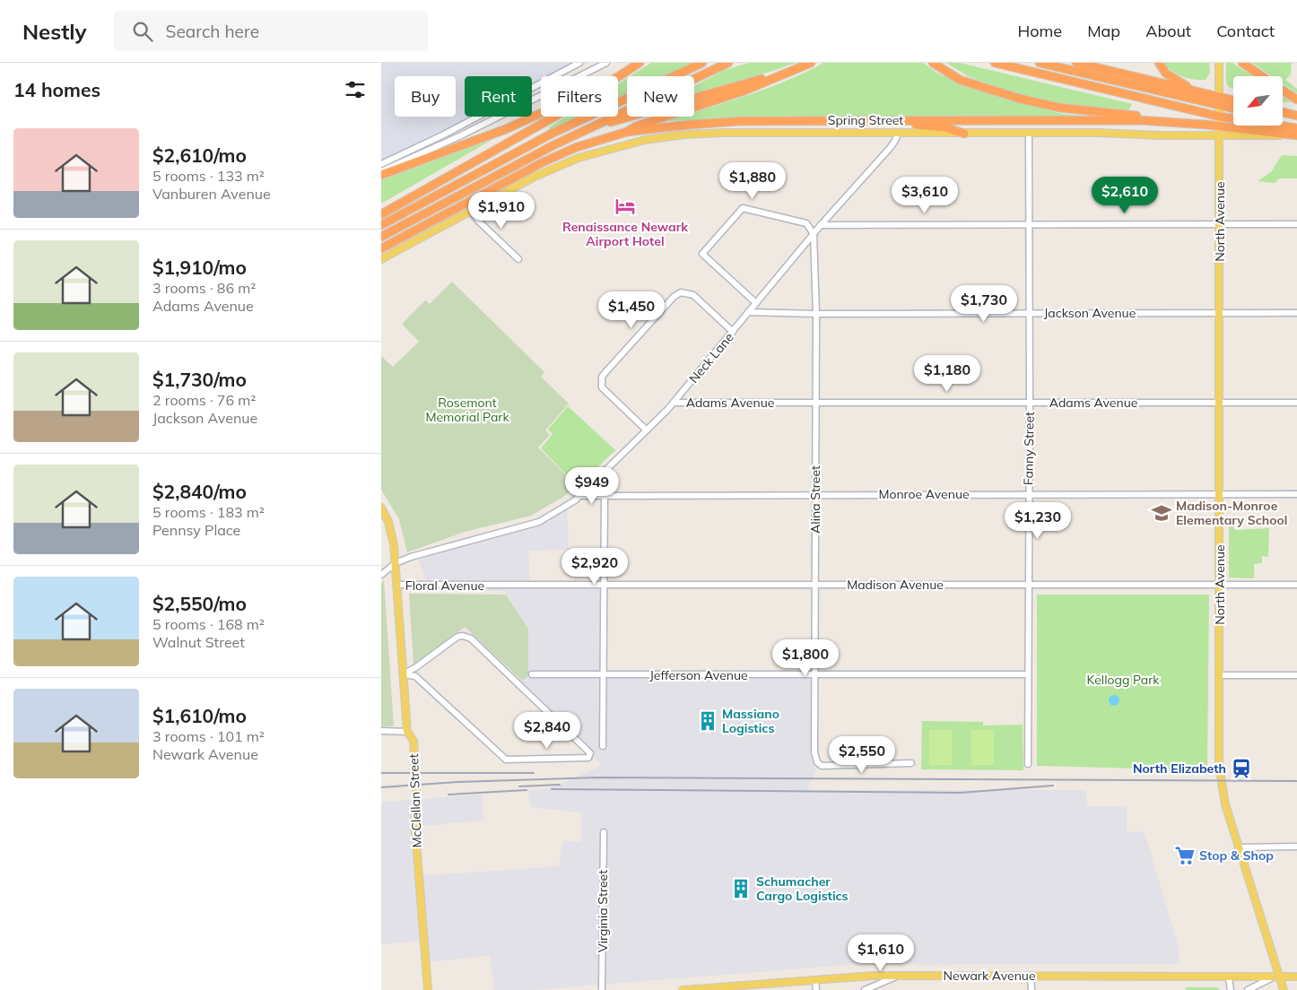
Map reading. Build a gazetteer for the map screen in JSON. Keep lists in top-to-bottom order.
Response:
{
  "streets": {
    "highway": ["Spring Street"],
    "main road": ["North Avenue", "McClellan Street", "Newark Avenue"],
    "street": [
      "Jackson Avenue",
      "Neck Lane",
      "Adams Avenue",
      "Fanny Street",
      "Monroe Avenue",
      "Alina Street",
      "Madison Avenue",
      "Floral Avenue",
      "Jefferson Avenue",
      "Virginia Street"
    ]
  },
  "crossings": [
    ["Spring Street", "North Avenue"],
    ["Spring Street", "Neck Lane"],
    ["Spring Street", "Fanny Street"],
    ["North Avenue", "Jackson Avenue"],
    ["North Avenue", "Adams Avenue"],
    ["North Avenue", "Monroe Avenue"],
    ["North Avenue", "Madison Avenue"],
    ["North Avenue", "Newark Avenue"],
    ["Jackson Avenue", "Neck Lane"],
    ["Jackson Avenue", "Fanny Street"],
    ["Jackson Avenue", "Alina Street"],
    ["Neck Lane", "Adams Avenue"],
    ["Neck Lane", "Alina Street"],
    ["Neck Lane", "McClellan Street"],
    ["Adams Avenue", "Fanny Street"],
    ["Adams Avenue", "Alina Street"],
    ["Fanny Street", "Monroe Avenue"],
    ["Fanny Street", "Madison Avenue"],
    ["Fanny Street", "Jefferson Avenue"],
    ["Monroe Avenue", "Alina Street"],
    ["Alina Street", "Madison Avenue"],
    ["Alina Street", "Jefferson Avenue"],
    ["Madison Avenue", "Floral Avenue"],
    ["Floral Avenue", "McClellan Street"]
  ],
  "parks": ["Rosemont Memorial Park", "Kellogg Park"],
  "places": {
    "hotel": ["Renaissance Newark Airport Hotel"],
    "school or university": ["Madison-Monroe Elementary School"],
    "building": ["Massiano Logistics", "Schumacher Cargo Logistics"],
    "station": ["North Elizabeth"],
    "supermarket": ["Stop & Shop"]
  },
  "north": "bottom left",
  "page": {
    "header": "Nestly",
    "search": "Search here",
    "nav": [
      "Home",
      "Map",
      "About",
      "Contact"
    ],
    "heading": "14 homes",
    "chip": [
      "Buy",
      "Rent",
      "Filters",
      "New"
    ],
    "list": [
      {
        "name": "$2,610/mo",
        "note": "5 rooms · 133 m² · Vanburen Avenue"
      },
      {
        "name": "$1,910/mo",
        "note": "3 rooms · 86 m² · Adams Avenue"
      },
      {
        "name": "$1,730/mo",
        "note": "2 rooms · 76 m² · Jackson Avenue"
      },
      {
        "name": "$2,840/mo",
        "note": "5 rooms · 183 m² · Pennsy Place"
      },
      {
        "name": "$2,550/mo",
        "note": "5 rooms · 168 m² · Walnut Street"
      },
      {
        "name": "$1,610/mo",
        "note": "3 rooms · 101 m² · Newark Avenue"
      }
    ],
    "price": [
      "$1,880",
      "$3,610",
      "$2,610",
      "$1,910",
      "$1,730",
      "$1,450",
      "$1,180",
      "$949",
      "$1,230",
      "$2,920",
      "$1,800",
      "$2,840",
      "$2,550",
      "$1,610"
    ]
  }
}
